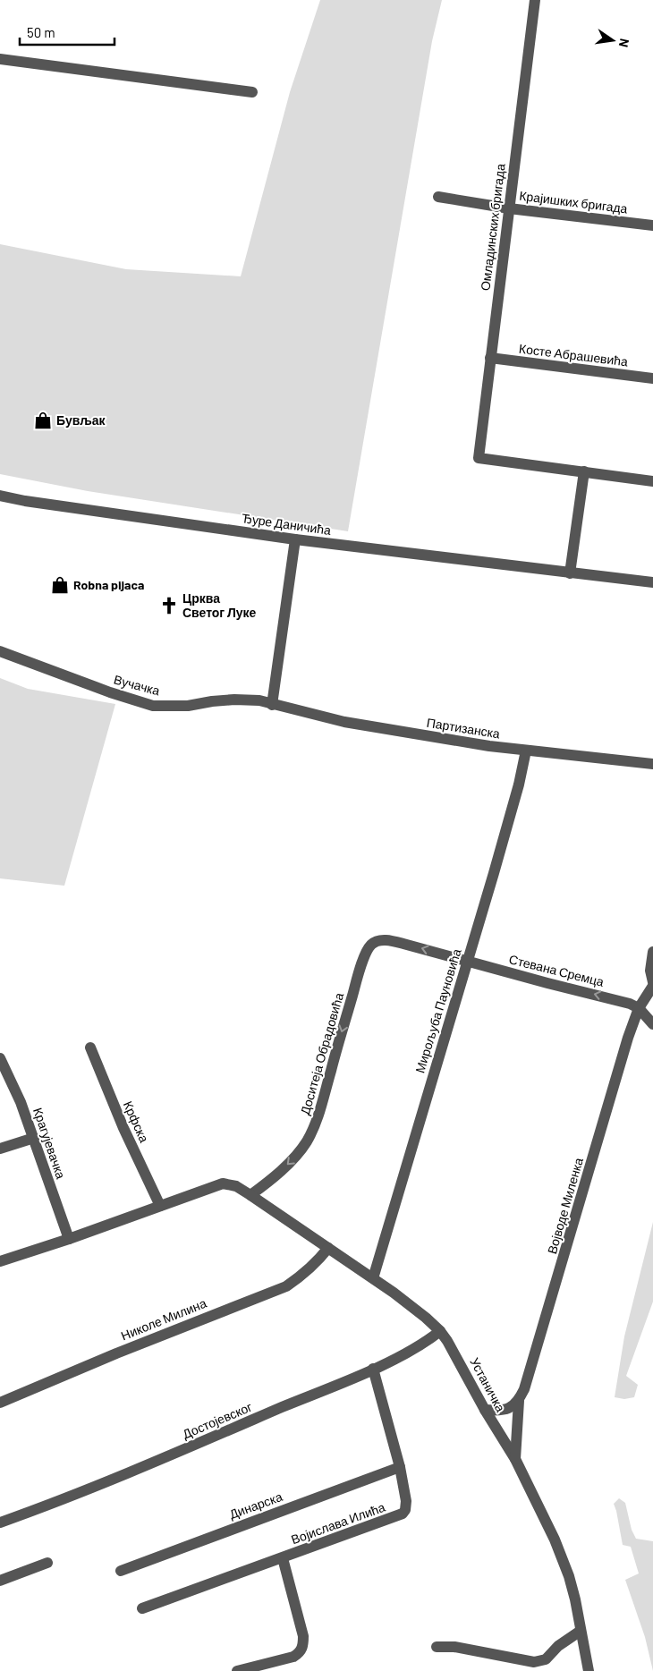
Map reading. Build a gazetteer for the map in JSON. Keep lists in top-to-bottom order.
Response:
{
  "streets": {
    "street": [
      "Крајишких бригада",
      "Омладинских бригада",
      "Косте Абрашевића",
      "Ђуре Даничића",
      "Вучачка",
      "Партизанска",
      "Стевана Сремца",
      "Мирољуба Пауновића",
      "Доситеја Обрадовића",
      "Крфска",
      "Крагујевачка",
      "Војводе Миленка",
      "Николе Милина",
      "Устаничка",
      "Достојевског",
      "Динарска",
      "Војислава Илића"
    ]
  },
  "crossings": [
    ["Крајишких бригада", "Омладинских бригада"],
    ["Омладинских бригада", "Косте Абрашевића"],
    ["Вучачка", "Партизанска"],
    ["Партизанска", "Мирољуба Пауновића"],
    ["Стевана Сремца", "Мирољуба Пауновића"],
    ["Стевана Сремца", "Доситеја Обрадовића"],
    ["Стевана Сремца", "Војводе Миленка"],
    ["Мирољуба Пауновића", "Доситеја Обрадовића"],
    ["Мирољуба Пауновића", "Устаничка"],
    ["Доситеја Обрадовића", "Устаничка"],
    ["Војводе Миленка", "Устаничка"],
    ["Николе Милина", "Устаничка"],
    ["Устаничка", "Достојевског"],
    ["Достојевског", "Војислава Илића"],
    ["Динарска", "Војислава Илића"]
  ],
  "one_way": ["Стевана Сремца", "Доситеја Обрадовића"],
  "places": {
    "shop": ["Бувљак", "Robna pijaca"],
    "church": ["Црква Светог Луке"]
  },
  "scale_bar": "50 m",
  "north": "right"
}
